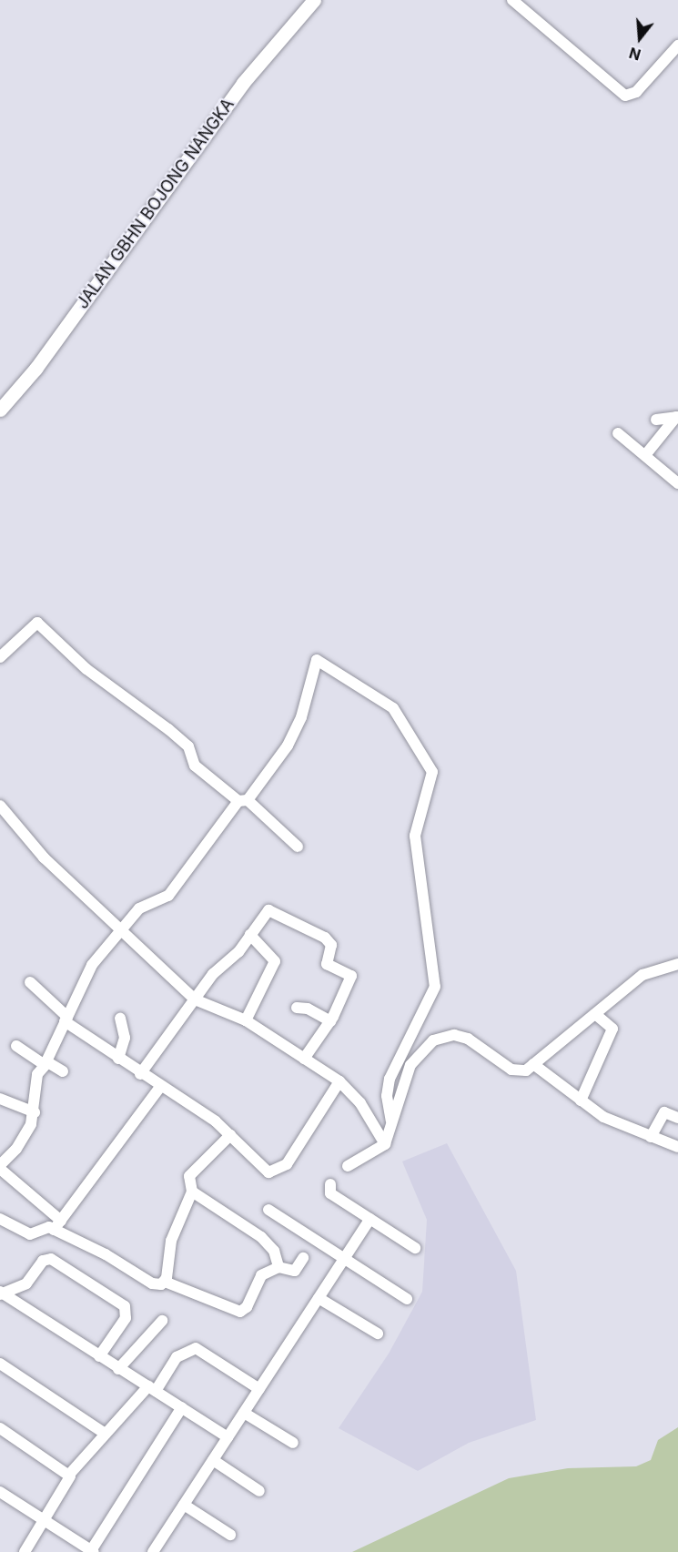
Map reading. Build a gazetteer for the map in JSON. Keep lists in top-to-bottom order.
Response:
{
  "streets": {
    "street": ["JALAN GBHN BOJONG NANGKA"]
  },
  "north": "bottom"
}
